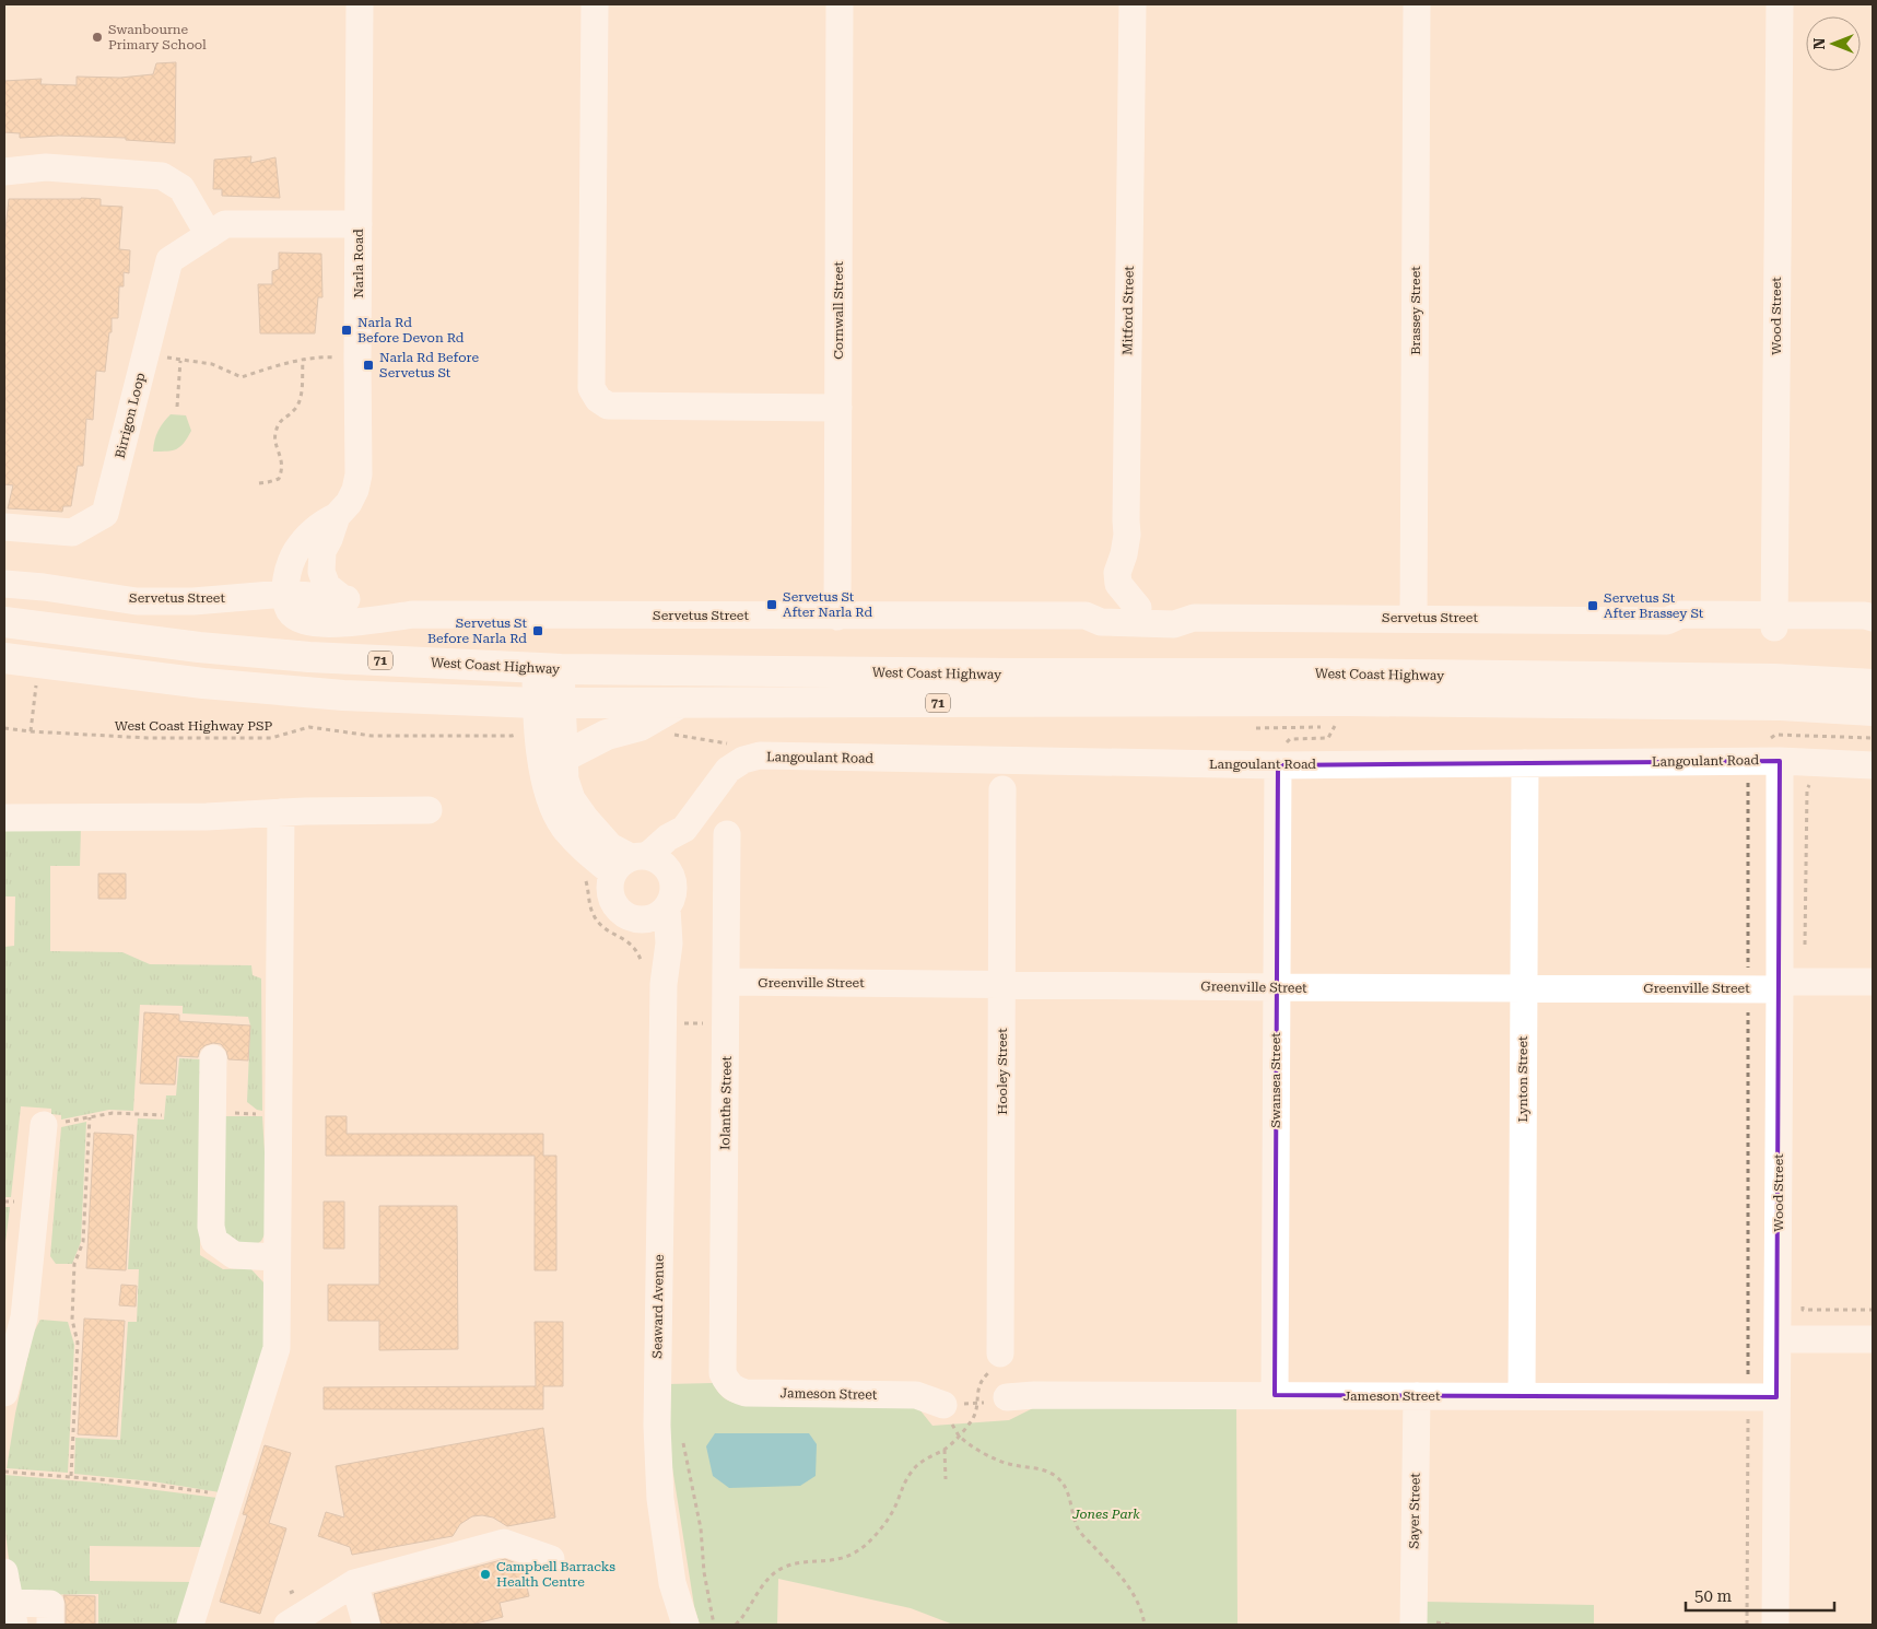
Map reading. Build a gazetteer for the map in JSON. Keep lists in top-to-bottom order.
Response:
{
  "streets": {
    "highway": ["71", "West Coast Highway"],
    "street": [
      "Narla Road",
      "Cornwall Street",
      "Mitford Street",
      "Brassey Street",
      "Wood Street",
      "Birrigon Loop",
      "Servetus Street",
      "Langoulant Road",
      "Greenville Street",
      "Hooley Street",
      "Lynton Street",
      "Swansea Street",
      "Iolanthe Street",
      "Seaward Avenue",
      "Jameson Street",
      "Sayer Street"
    ],
    "path": ["West Coast Highway PSP"]
  },
  "crossings": [
    ["Narla Road", "Birrigon Loop"],
    ["Narla Road", "Servetus Street"],
    ["Cornwall Street", "Servetus Street"],
    ["Mitford Street", "Servetus Street"],
    ["Brassey Street", "Servetus Street"],
    ["Wood Street", "Servetus Street"],
    ["Wood Street", "Langoulant Road"],
    ["Wood Street", "Greenville Street"],
    ["Wood Street", "Jameson Street"],
    ["Langoulant Road", "Lynton Street"],
    ["Langoulant Road", "Swansea Street"],
    ["Langoulant Road", "Seaward Avenue"],
    ["Greenville Street", "Hooley Street"],
    ["Greenville Street", "Lynton Street"],
    ["Greenville Street", "Swansea Street"],
    ["Greenville Street", "Iolanthe Street"],
    ["Lynton Street", "Jameson Street"],
    ["Swansea Street", "Jameson Street"],
    ["Iolanthe Street", "Jameson Street"],
    ["Jameson Street", "Sayer Street"]
  ],
  "parks": ["Jones Park"],
  "places": {
    "other": ["Swanbourne Primary School", "Campbell Barracks Health Centre"],
    "transit": [
      "Narla Rd Before Devon Rd",
      "Narla Rd Before Servetus St",
      "Servetus St After Narla Rd",
      "Servetus St After Brassey St",
      "Servetus St Before Narla Rd"
    ]
  },
  "scale_bar": "50 m",
  "north": "left"
}
